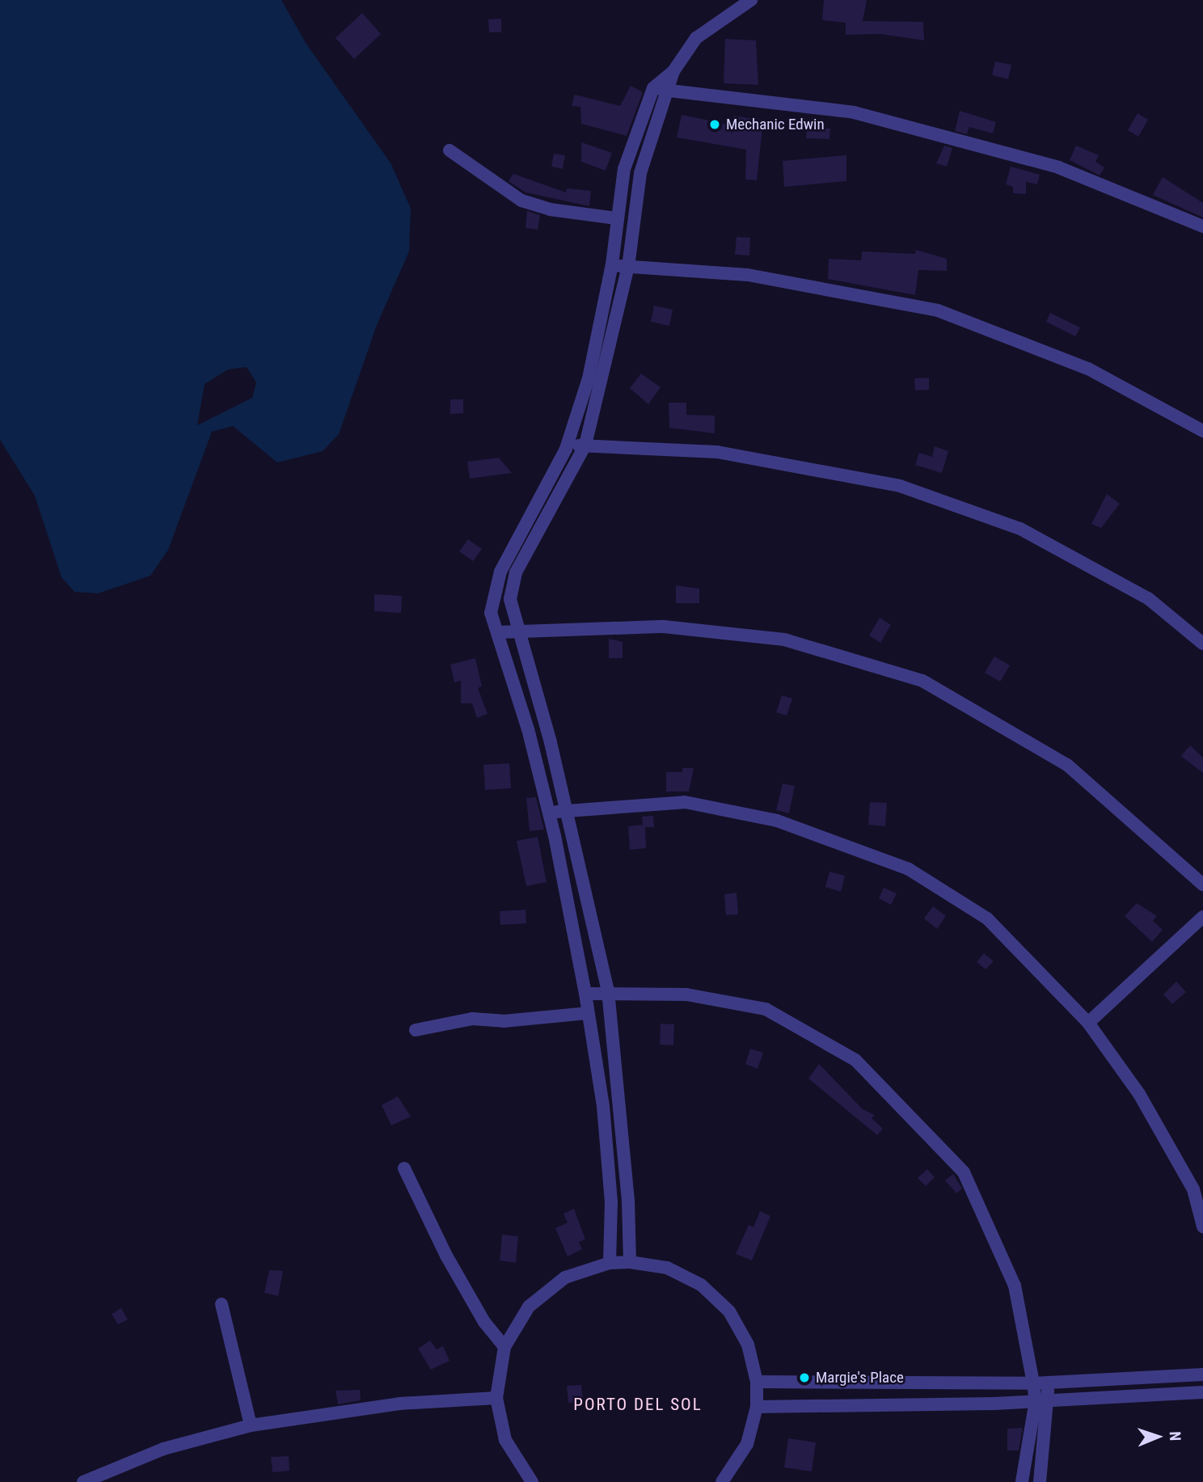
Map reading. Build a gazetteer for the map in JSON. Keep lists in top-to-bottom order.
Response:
{
  "districts": ["PORTO DEL SOL"],
  "places": ["Mechanic Edwin", "Margie's Place"],
  "north": "right"
}
